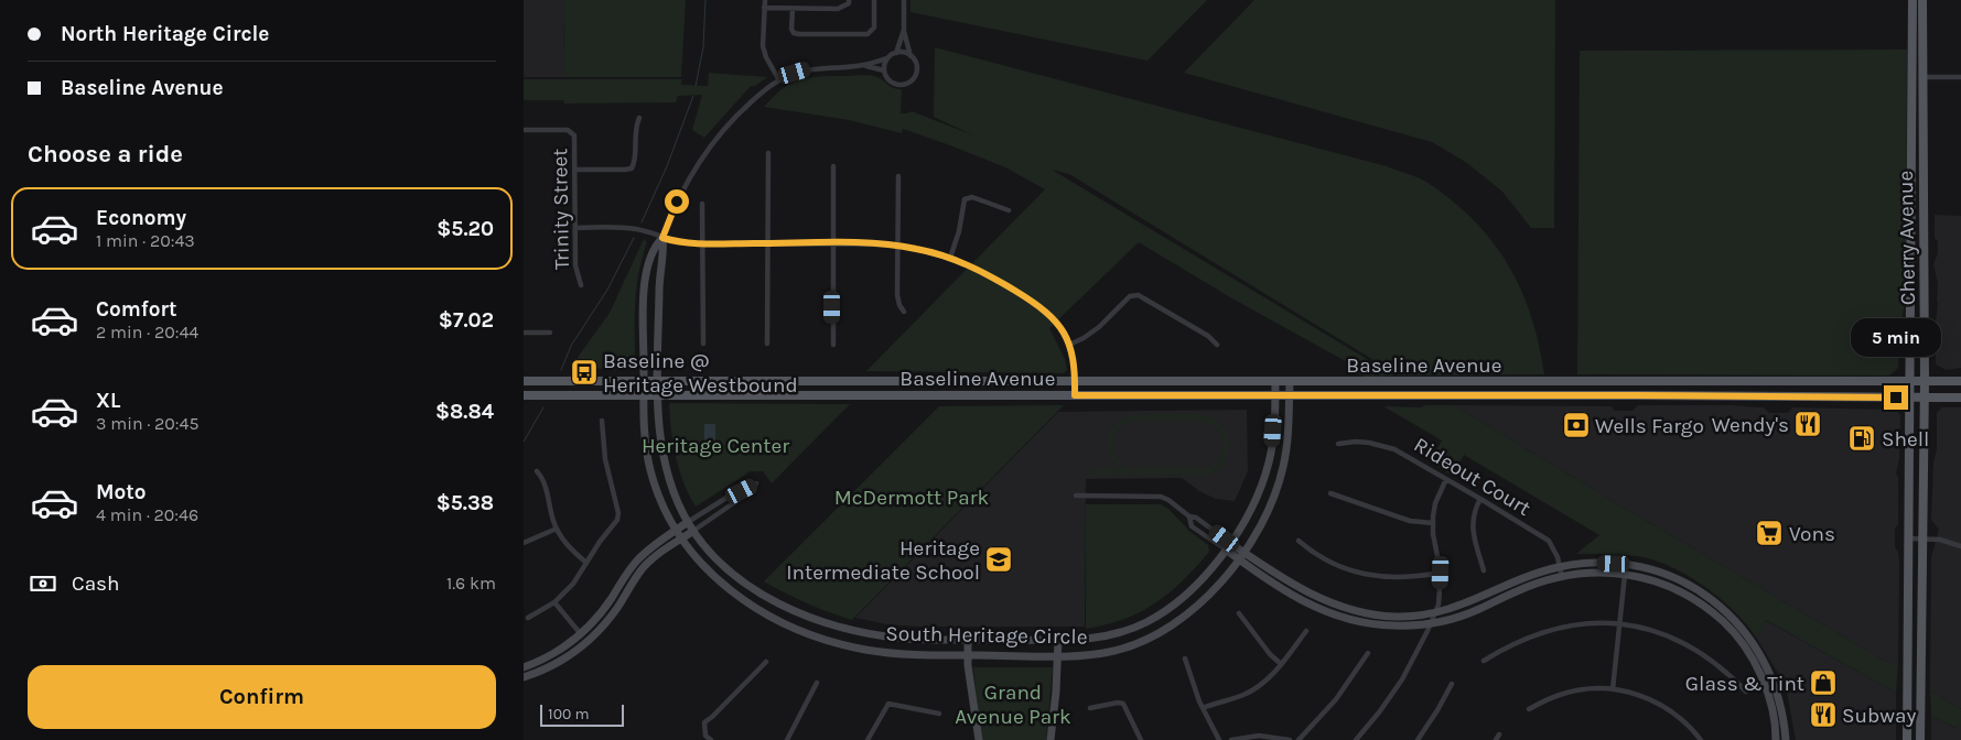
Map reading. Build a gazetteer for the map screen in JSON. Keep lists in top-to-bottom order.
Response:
{
  "streets": {
    "main road": ["Cherry Avenue", "Baseline Avenue"],
    "street": ["Trinity Street", "Rideout Court", "South Heritage Circle"]
  },
  "crossings": [
    ["Cherry Avenue", "Baseline Avenue"],
    ["Baseline Avenue", "South Heritage Circle"]
  ],
  "parks": ["Heritage Center", "McDermott Park", "Grand Avenue Park"],
  "places": {
    "bus stop": ["Baseline @ Heritage Westbound"],
    "restaurant": ["Wendy's", "Subway"],
    "bank": ["Wells Fargo"],
    "fuel station": ["Shell"],
    "supermarket": ["Vons"],
    "school or university": ["Heritage Intermediate School"],
    "shop": ["Glass & Tint"]
  },
  "scale_bar": "100 m",
  "page": {
    "banner": ["North Heritage Circle", "Baseline Avenue"],
    "heading": "Choose a ride",
    "list": [
      {
        "name": "Economy",
        "note": "1 min · 20:43",
        "value": "$5.20"
      },
      {
        "name": "Comfort",
        "note": "2 min · 20:44",
        "value": "$7.02"
      },
      {
        "name": "XL",
        "note": "3 min · 20:45",
        "value": "$8.84"
      },
      {
        "name": "Moto",
        "note": "4 min · 20:46",
        "value": "$5.38"
      }
    ],
    "bubble": "5 min",
    "pay": ["Cash", "1.6 km"],
    "buttons": "Confirm",
    "scale": "100 m"
  }
}
